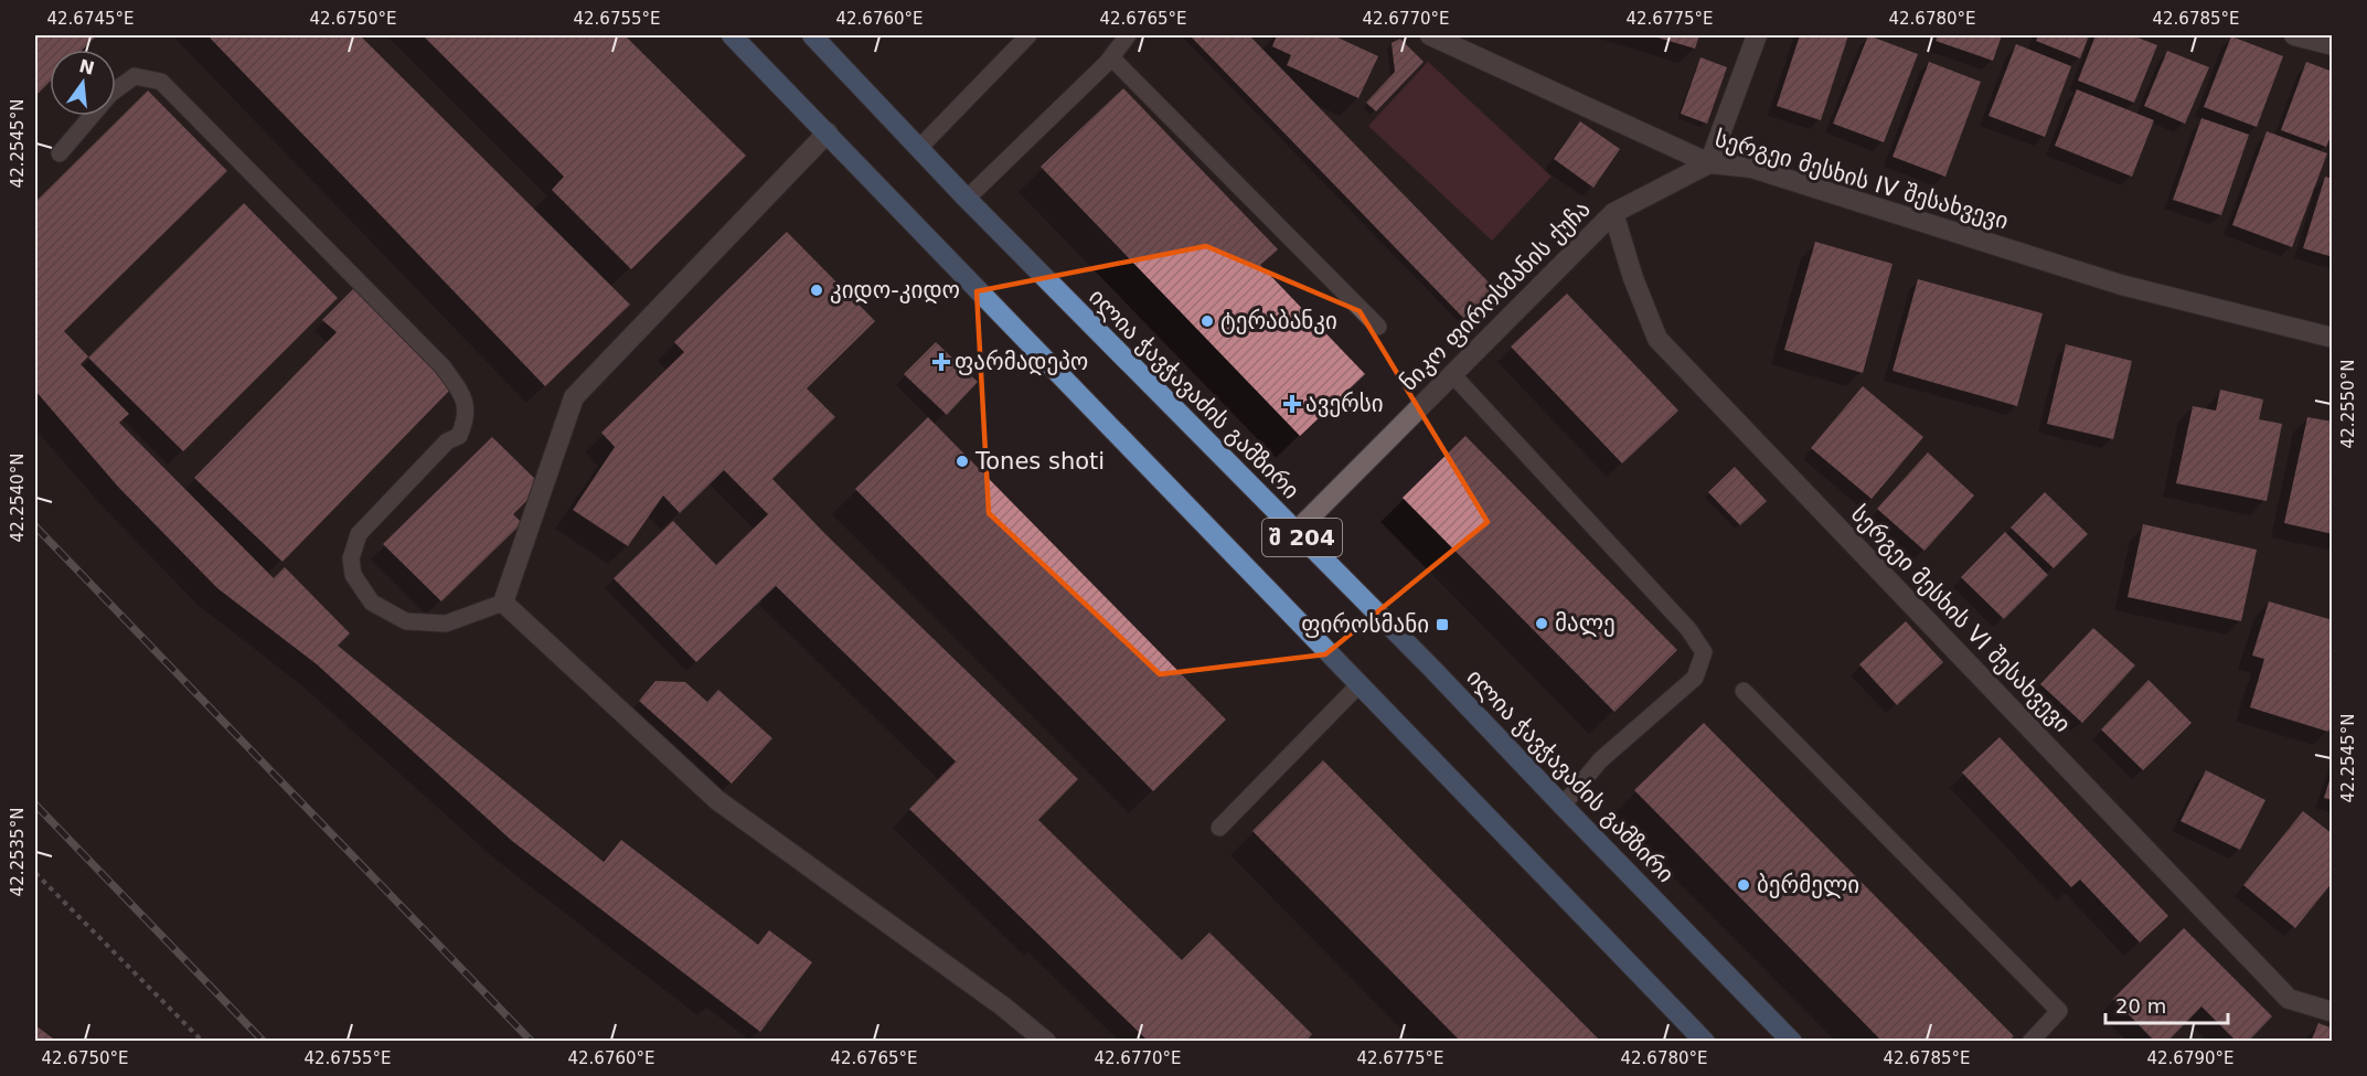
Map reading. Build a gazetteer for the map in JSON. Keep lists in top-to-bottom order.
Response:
{
  "streets": {
    "main road": ["ილია ჭავჭავაძის გამზირი", "შ 204"],
    "street": ["სერგეი მესხის IV შესახვევი", "ნიკო ფიროსმანის ქუჩა", "სერგეი მესხის VI შესახვევი"]
  },
  "crossings": [
    ["სერგეი მესხის IV შესახვევი", "ნიკო ფიროსმანის ქუჩა"],
    ["ნიკო ფიროსმანის ქუჩა", "ილია ჭავჭავაძის გამზირი"],
    ["ნიკო ფიროსმანის ქუჩა", "სერგეი მესხის VI შესახვევი"]
  ],
  "places": {
    "other": [
      "კიდო-კიდო",
      "ტერაბანკი",
      "Tones shoti",
      "მალე",
      "ბერმელი"
    ],
    "health": ["ფარმადეპო", "ავერსი"],
    "transit": ["ფიროსმანი"]
  },
  "scale_bar": "20 m",
  "north": "top",
  "coordinates": [
    "42.6745°E",
    "42.6750°E",
    "42.6755°E",
    "42.6760°E",
    "42.6765°E",
    "42.6770°E",
    "42.6775°E",
    "42.6780°E",
    "42.6785°E",
    "42.2545°N",
    "42.2550°N",
    "42.2540°N",
    "42.2535°N",
    "42.6790°E"
  ]
}
